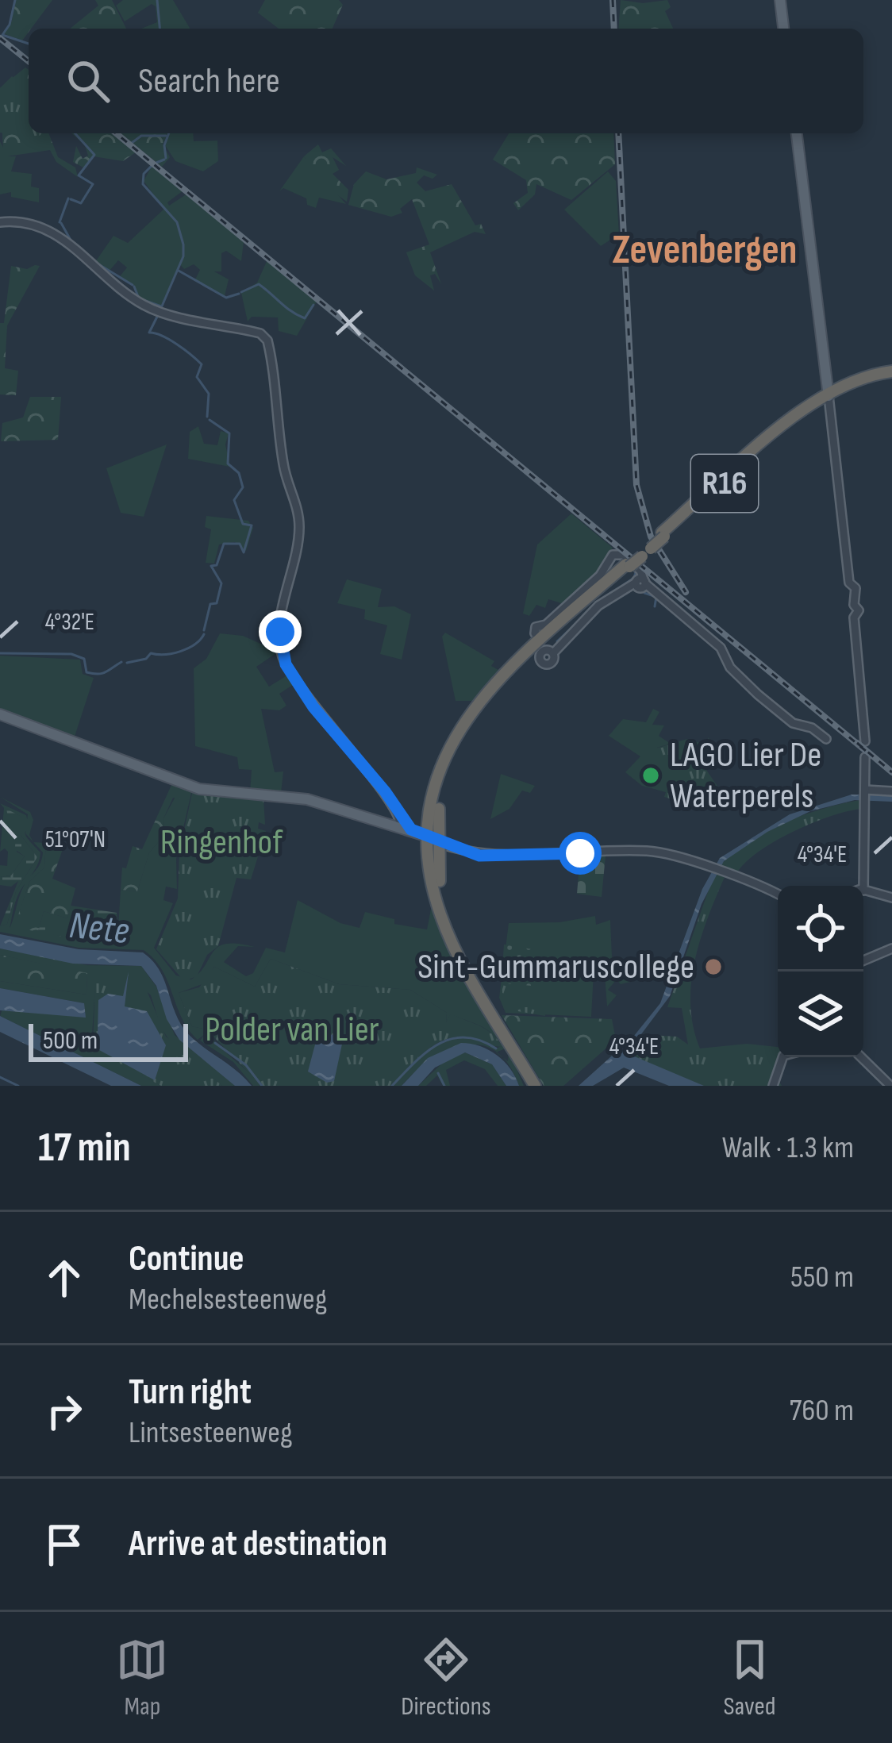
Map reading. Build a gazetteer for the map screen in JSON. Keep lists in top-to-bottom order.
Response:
{
  "streets": {
    "highway": ["R16"]
  },
  "districts": ["Zevenbergen"],
  "water": ["Nete"],
  "parks": ["Ringenhof", "Polder van Lier"],
  "places": ["LAGO Lier De Waterperels", "Sint-Gummaruscollege"],
  "scale_bar": "500 m",
  "page": {
    "search": "Search here",
    "scale": "500 m",
    "heading": ["17 min", "Walk · 1.3 km"],
    "list": [
      ["Continue", "Mechelsesteenweg", "550 m"],
      ["Turn right", "Lintsesteenweg", "760 m"],
      "Arrive at destination"
    ],
    "nav": ["Map", "Directions", "Saved"]
  },
  "coordinates": ["4°32'E", "51°07'N", "4°34'E"]
}
